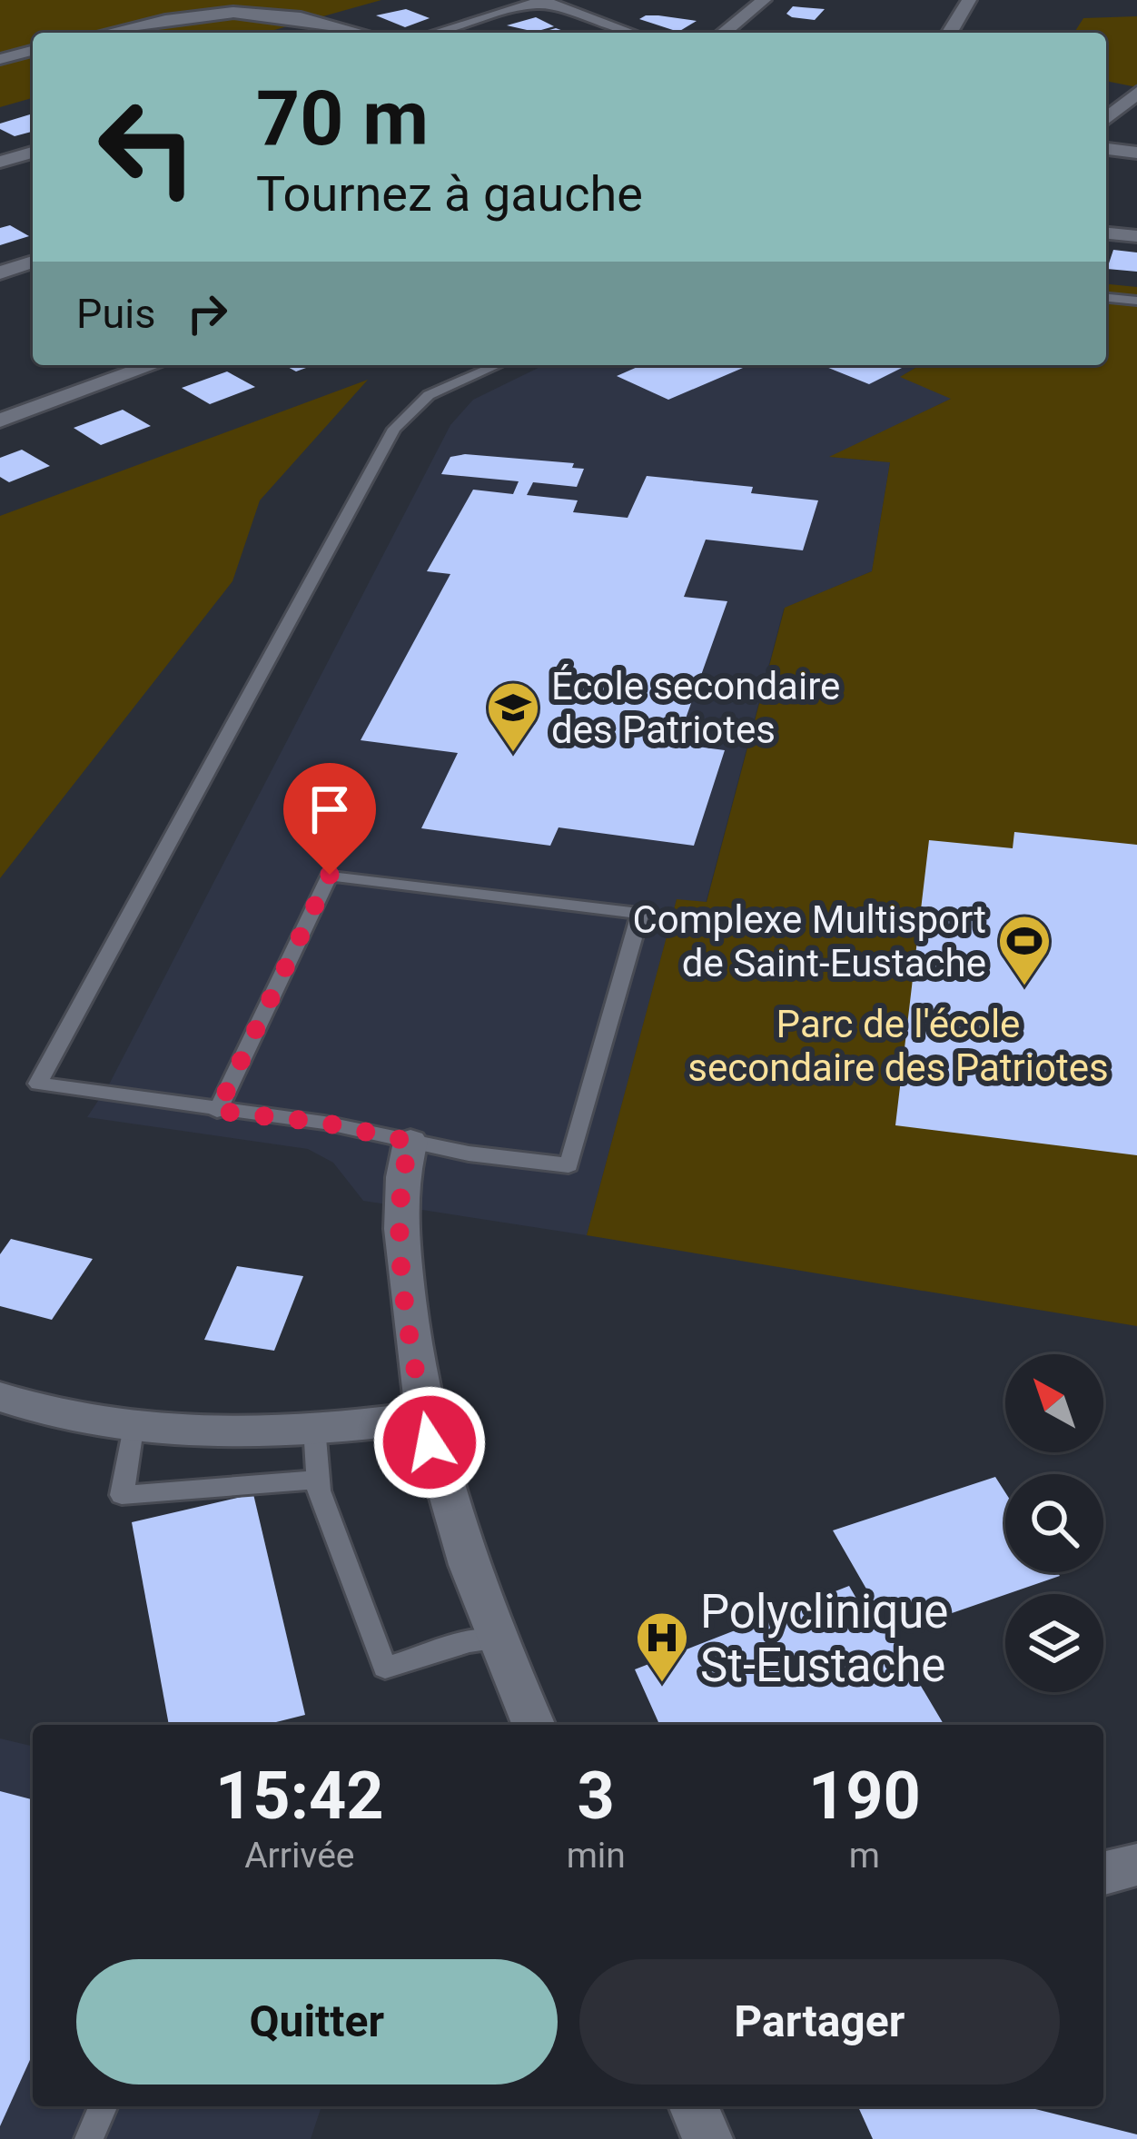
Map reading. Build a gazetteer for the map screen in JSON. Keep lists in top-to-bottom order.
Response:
{
  "parks": ["Parc de l'école secondaire des Patriotes"],
  "places": {
    "school or university": ["École secondaire des Patriotes"],
    "sports": ["Complexe Multisport de Saint-Eustache"],
    "hospital": ["Polyclinique St-Eustache"]
  },
  "north": "top left",
  "page": {
    "turn": ["70 m", "Tournez à gauche"],
    "then": "Puis",
    "eta": [
      "15:42",
      "Arrivée",
      "3",
      "min",
      "190",
      "m"
    ],
    "buttons": ["Quitter", "Partager"]
  }
}
